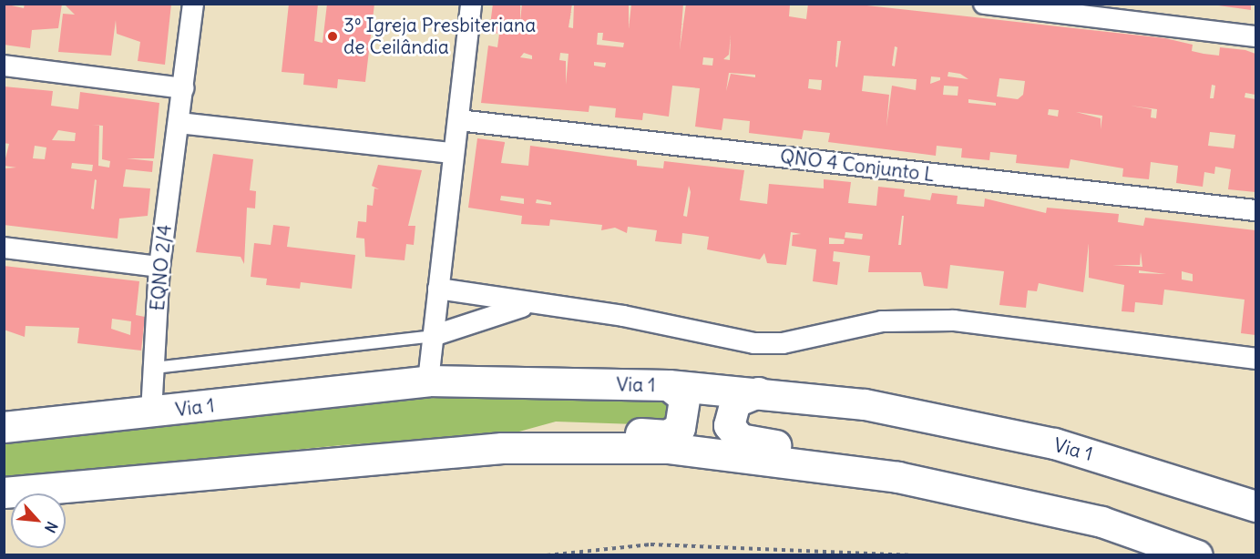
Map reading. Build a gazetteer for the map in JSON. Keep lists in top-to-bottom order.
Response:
{
  "streets": {
    "main road": ["Via 1"],
    "street": ["QNO 4 Conjunto L", "EQNO 2/4"]
  },
  "crossings": [
    ["EQNO 2/4", "Via 1"]
  ],
  "places": ["3º Igreja Presbiteriana de Ceilândia"],
  "north": "bottom right"
}
